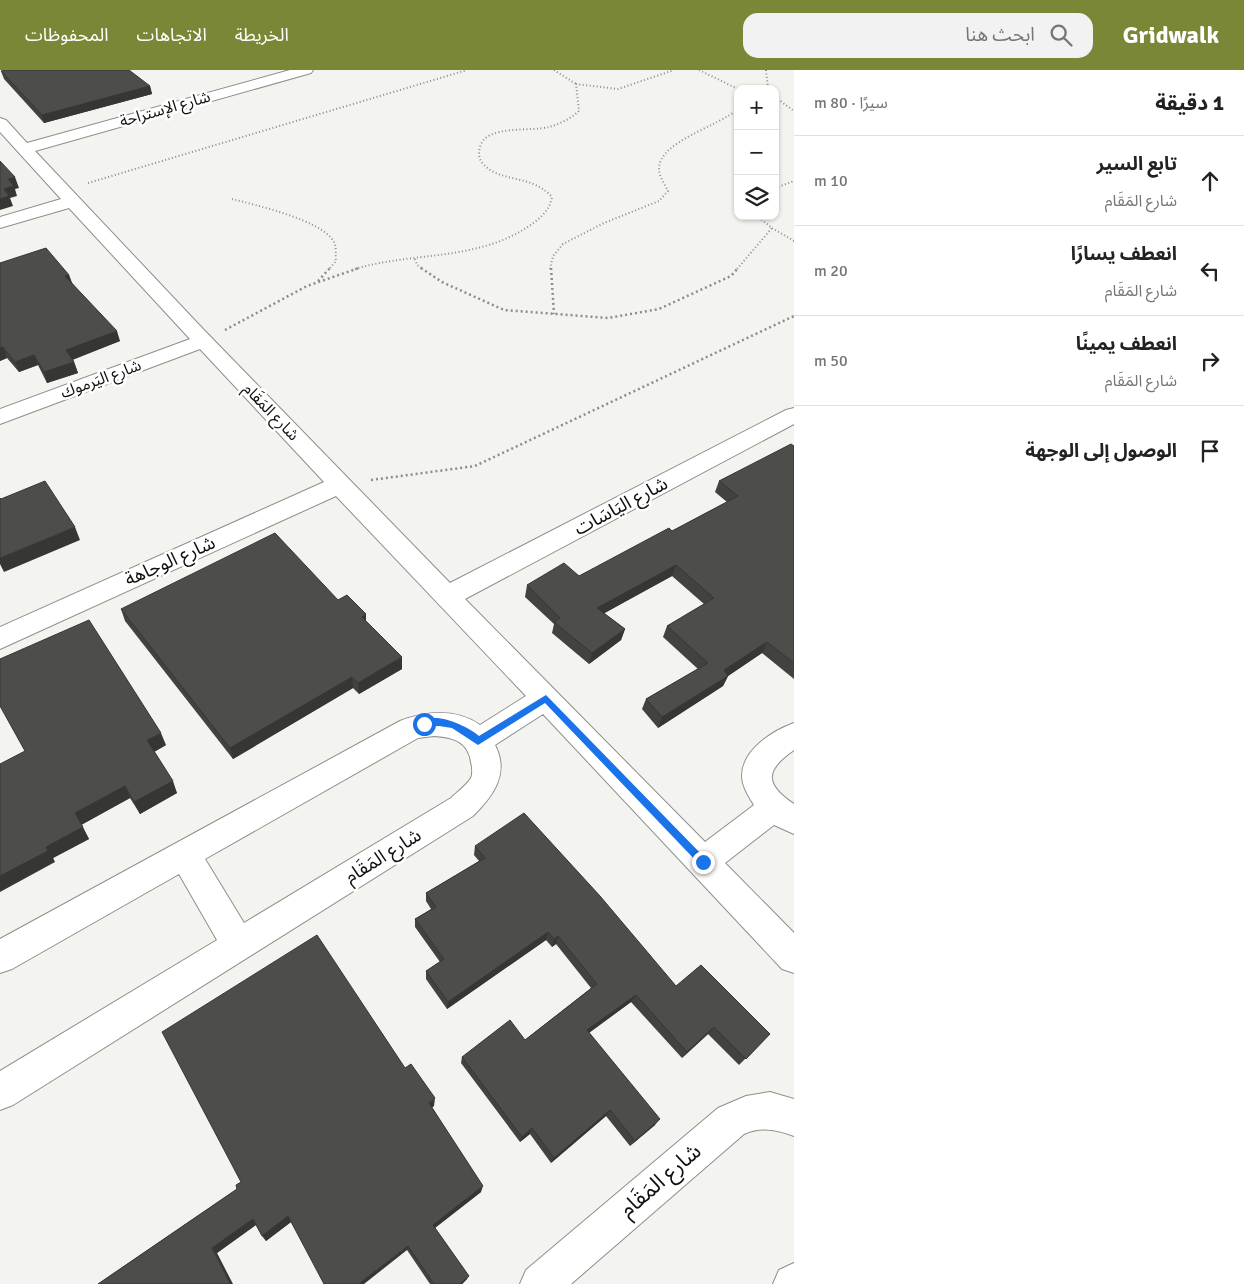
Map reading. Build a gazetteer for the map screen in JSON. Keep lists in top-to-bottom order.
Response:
{
  "streets": {
    "street": [
      "شارع الإستراحة",
      "شارع اليَرموك",
      "شارع المَقَام",
      "شارع اليَاسَات",
      "شارع الوجاهة"
    ]
  },
  "crossings": [
    ["شارع الإستراحة", "شارع المَقَام"],
    ["شارع اليَرموك", "شارع المَقَام"],
    ["شارع المَقَام", "شارع اليَاسَات"],
    ["شارع المَقَام", "شارع الوجاهة"]
  ],
  "page": {
    "header": "Gridwalk",
    "search": "ابحث هنا",
    "nav": ["الخريطة", "الاتجاهات", "المحفوظات"],
    "heading": ["1 دقيقة", "سيرًا · 80 m"],
    "map_buttons": ["+", "−"],
    "list": [
      ["تابع السير", "شارع المَقَام", "10 m"],
      ["انعطف يسارًا", "شارع المَقَام", "20 m"],
      ["انعطف يمينًا", "شارع المَقَام", "50 m"],
      "الوصول إلى الوجهة"
    ]
  }
}
